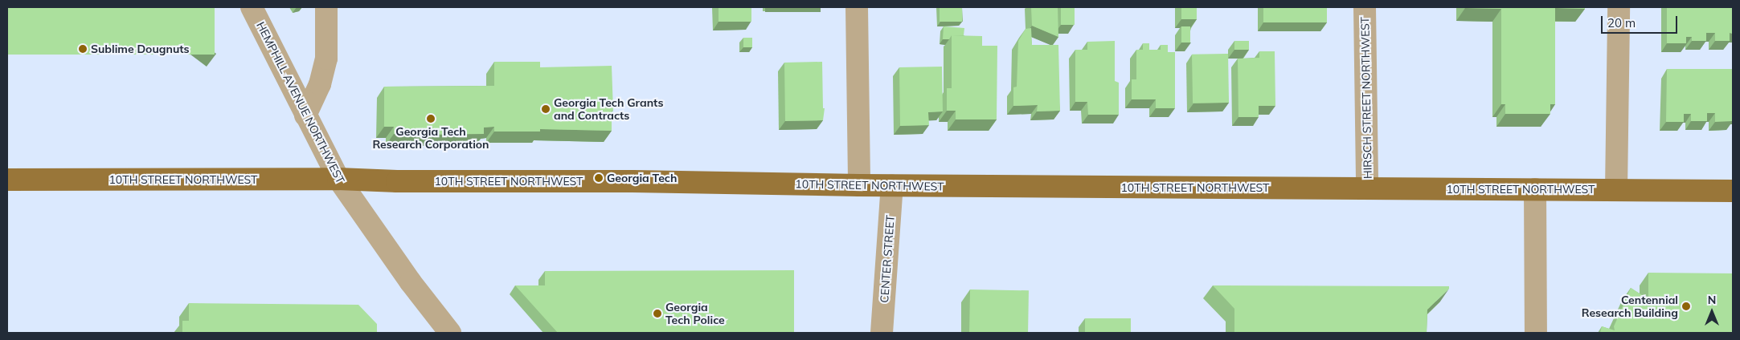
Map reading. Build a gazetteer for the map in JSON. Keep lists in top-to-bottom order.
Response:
{
  "streets": {
    "main road": ["10TH STREET NORTHWEST"],
    "street": ["HIRSCH STREET NORTHWEST", "HEMPHILL AVENUE NORTHWEST", "CENTER STREET"]
  },
  "crossings": [
    ["HIRSCH STREET NORTHWEST", "10TH STREET NORTHWEST"],
    ["HEMPHILL AVENUE NORTHWEST", "10TH STREET NORTHWEST"],
    ["10TH STREET NORTHWEST", "CENTER STREET"]
  ],
  "places": [
    "Sublime Dougnuts",
    "Georgia Tech Grants and Contracts",
    "Georgia Tech Research Corporation",
    "Georgia Tech",
    "Centennial Research Building",
    "Georgia Tech Police"
  ],
  "scale_bar": "20 m",
  "north": "top"
}
